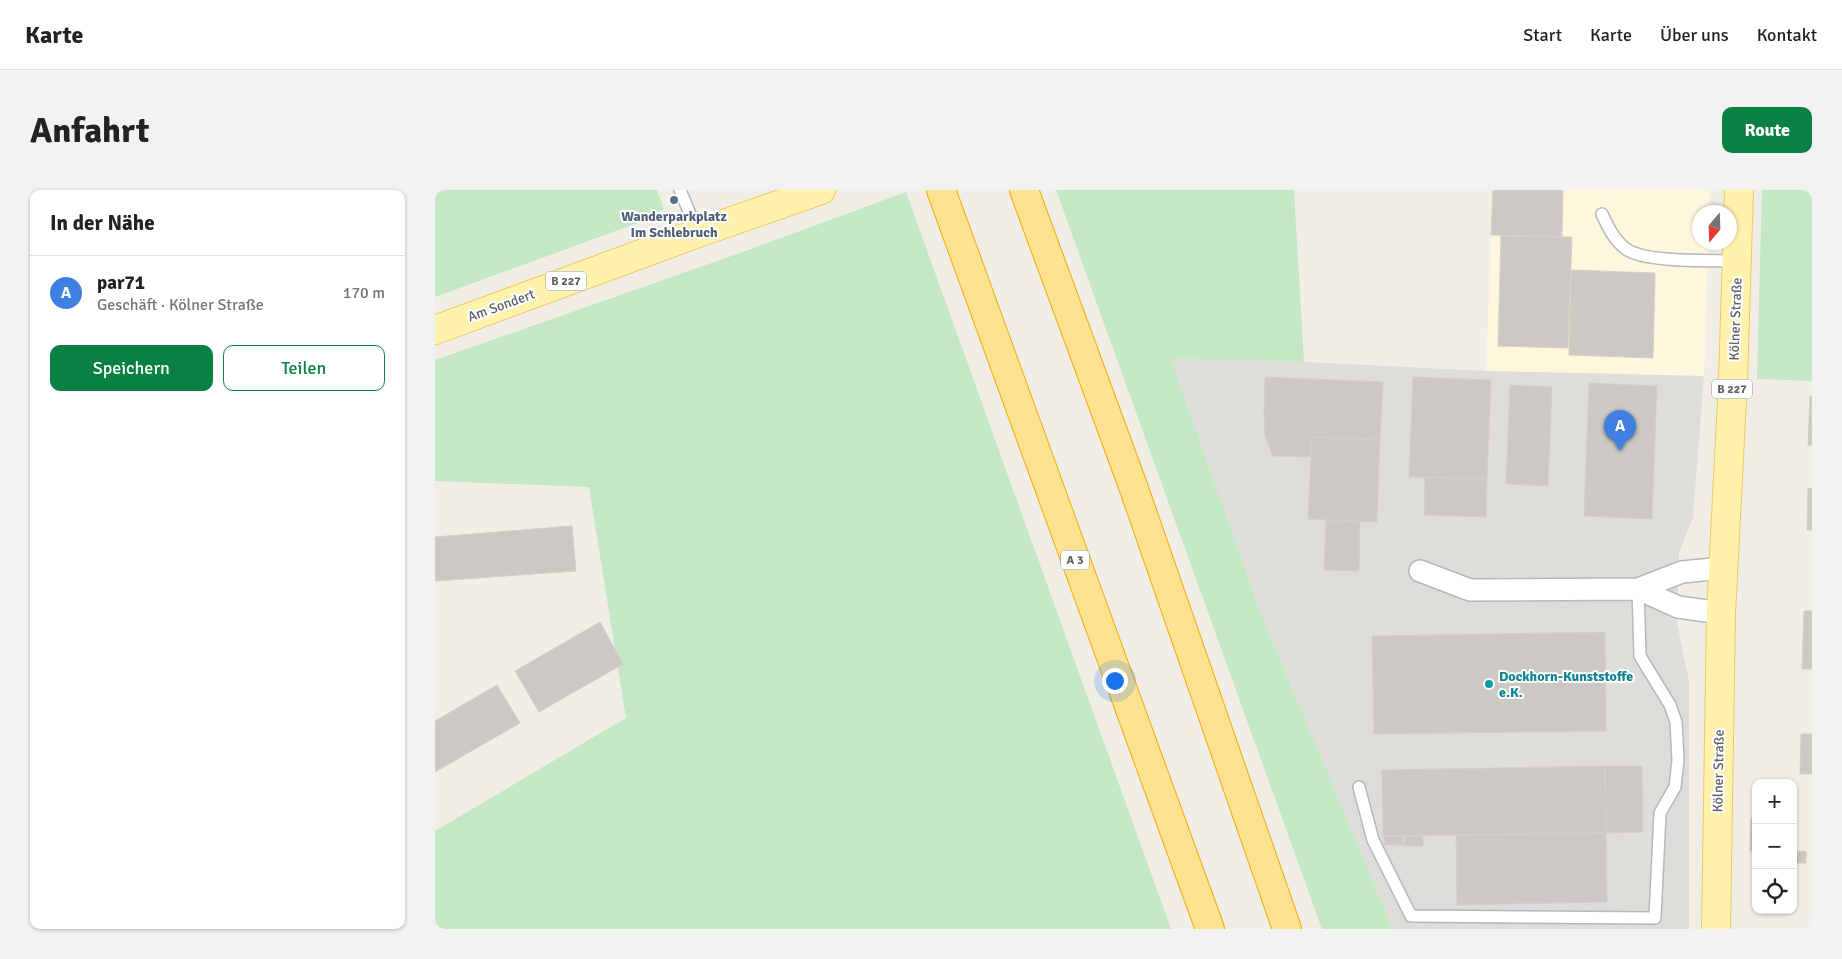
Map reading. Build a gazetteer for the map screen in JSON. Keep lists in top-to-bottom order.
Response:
{
  "streets": {
    "highway": ["A 3"],
    "main road": ["B 227", "Am Sondert", "Kölner Straße"]
  },
  "places": ["Wanderparkplatz Im Schlebruch", "Dockhorn-Kunststoffe e.K."],
  "north": "bottom",
  "page": {
    "header": "Karte",
    "nav": [
      "Start",
      "Karte",
      "Über uns",
      "Kontakt"
    ],
    "buttons": [
      "Route",
      ["Speichern", "Teilen"]
    ],
    "title": "Anfahrt",
    "heading": "In der Nähe",
    "list": [
      {
        "mark": "A",
        "name": "par71",
        "note": "Geschäft · Kölner Straße",
        "value": "170 m"
      }
    ],
    "pins": "A",
    "map_buttons": ["+", "−"]
  }
}
